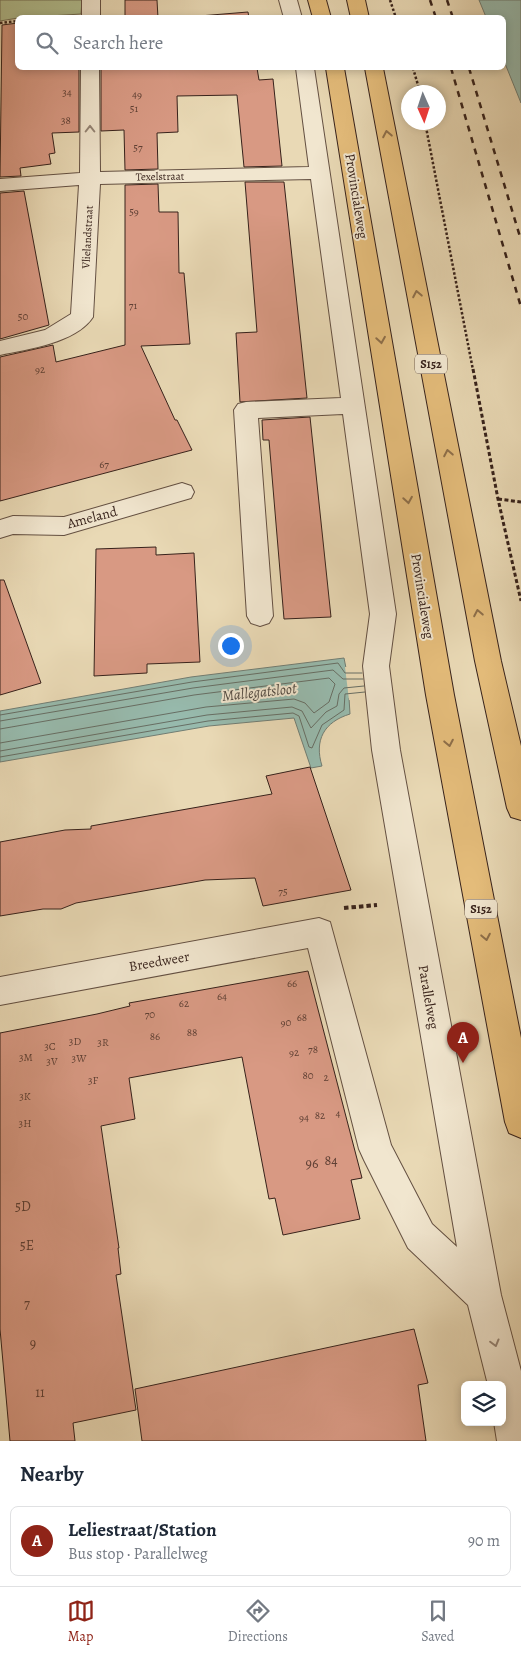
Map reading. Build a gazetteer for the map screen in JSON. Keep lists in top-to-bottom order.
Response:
{
  "streets": {
    "main road": ["Provincialeweg", "S152"],
    "street": [
      "Texelstraat",
      "Vlielandstraat",
      "Ameland",
      "Breedweer",
      "Parallelweg"
    ]
  },
  "crossings": [
    ["Texelstraat", "Vlielandstraat"]
  ],
  "water": ["Mallegatsloot"],
  "house_numbers": [
    "34",
    "49",
    "51",
    "38",
    "57",
    "59",
    "71",
    "50",
    "92",
    "67",
    "75",
    "66",
    "64",
    "62",
    "70",
    "68",
    "90",
    "88",
    "86",
    "3D",
    "3R",
    "3C",
    "78",
    "92",
    "3M",
    "3W",
    "3V",
    "80",
    "2",
    "3F",
    "3K",
    "4",
    "82",
    "94",
    "3H",
    "84",
    "96",
    "5D",
    "5E",
    "7",
    "9",
    "11"
  ],
  "north": "bottom",
  "page": {
    "search": "Search here",
    "pins": "A",
    "heading": "Nearby",
    "list": [
      {
        "mark": "A",
        "name": "Leliestraat/Station",
        "note": "Bus stop · Parallelweg",
        "value": "90 m"
      }
    ],
    "nav": ["Map", "Directions", "Saved"]
  }
}
